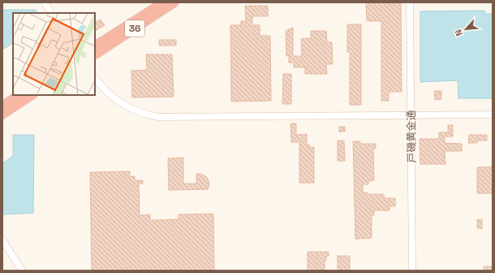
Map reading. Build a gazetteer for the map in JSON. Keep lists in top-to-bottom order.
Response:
{
  "streets": {
    "highway": ["36"],
    "street": ["戸磯黄金通"]
  },
  "north": "bottom left"
}
